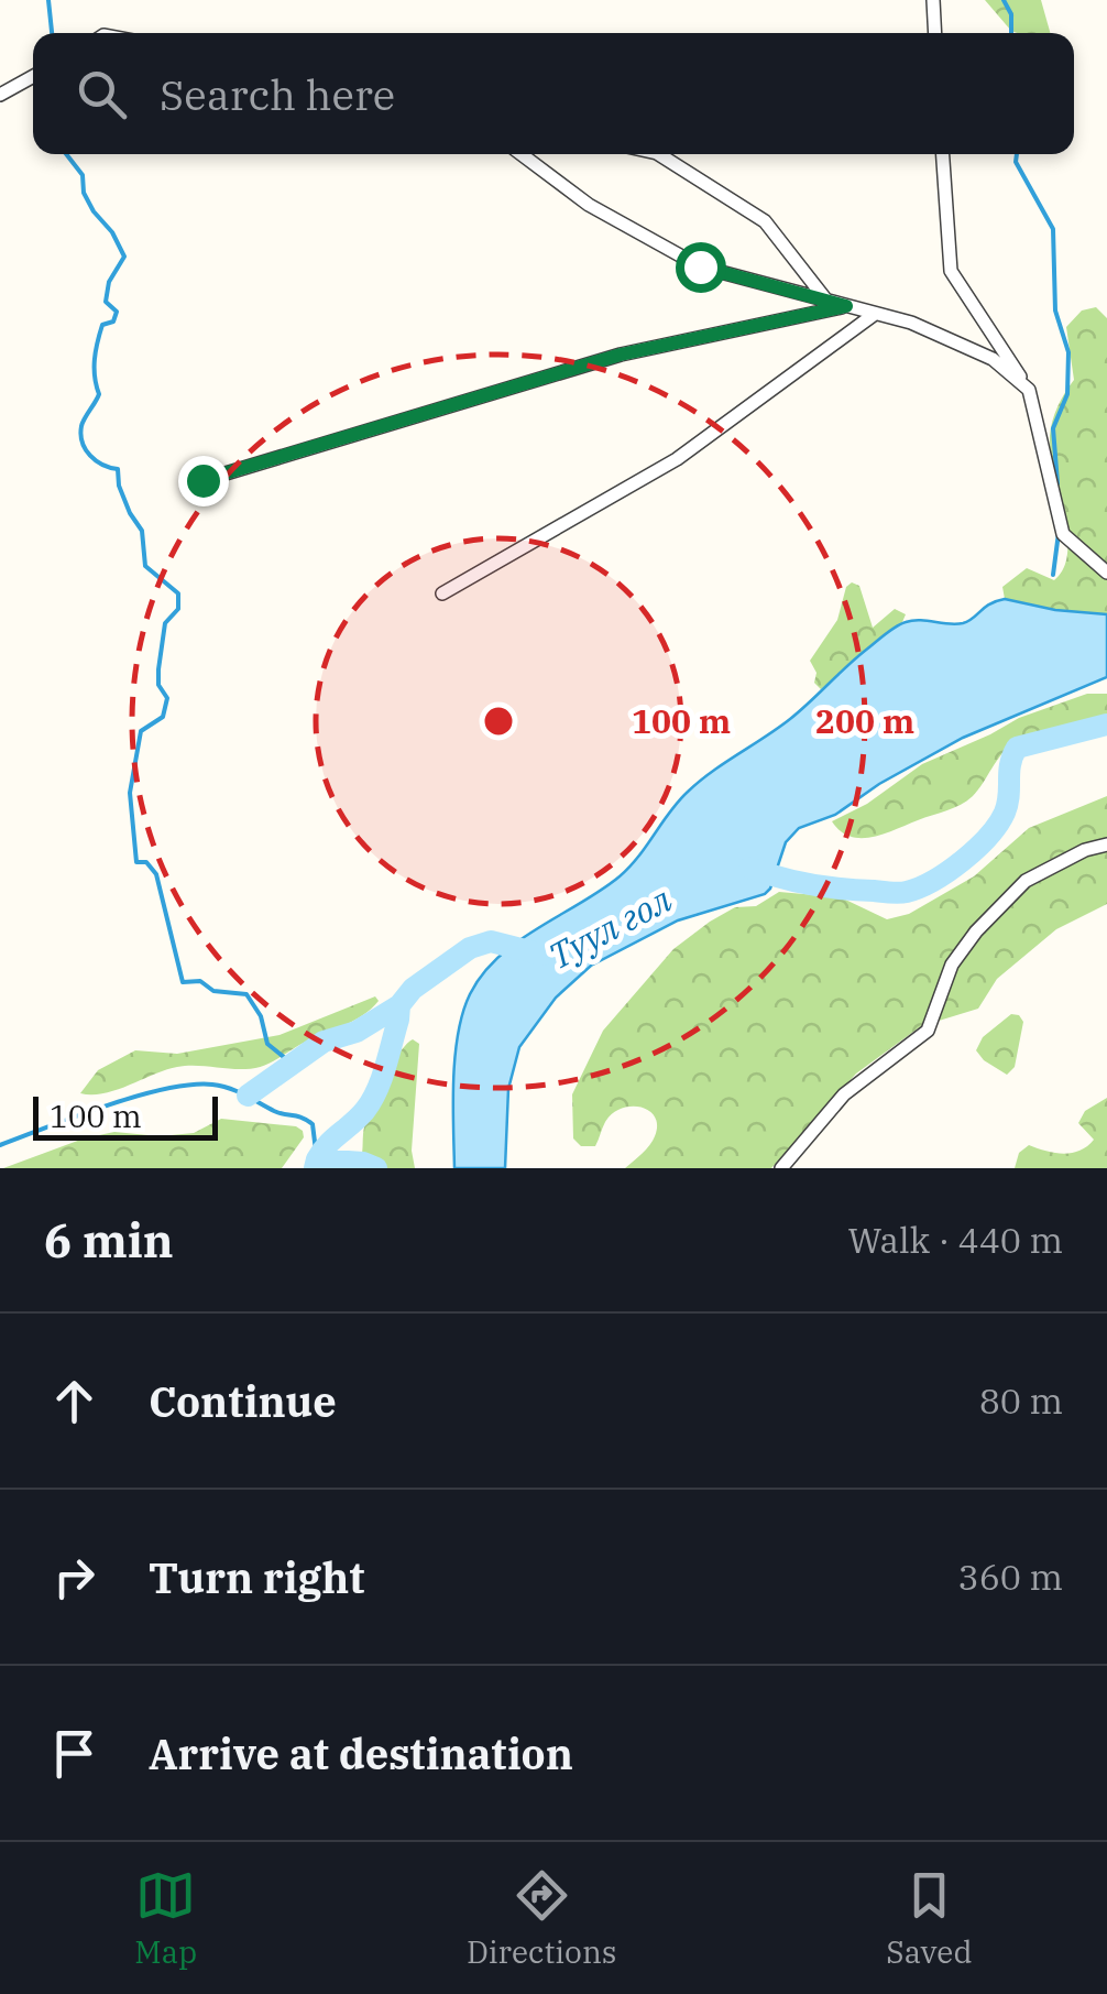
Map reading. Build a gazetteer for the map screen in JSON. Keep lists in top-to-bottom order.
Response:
{
  "water": ["Туул гол"],
  "scale_bar": "100 m",
  "page": {
    "search": "Search here",
    "scale": "100 m",
    "heading": ["6 min", "Walk · 440 m"],
    "list": [
      ["Continue", "80 m"],
      ["Turn right", "360 m"],
      "Arrive at destination"
    ],
    "nav": ["Map", "Directions", "Saved"]
  },
  "rings": ["100 m", "200 m"]
}
